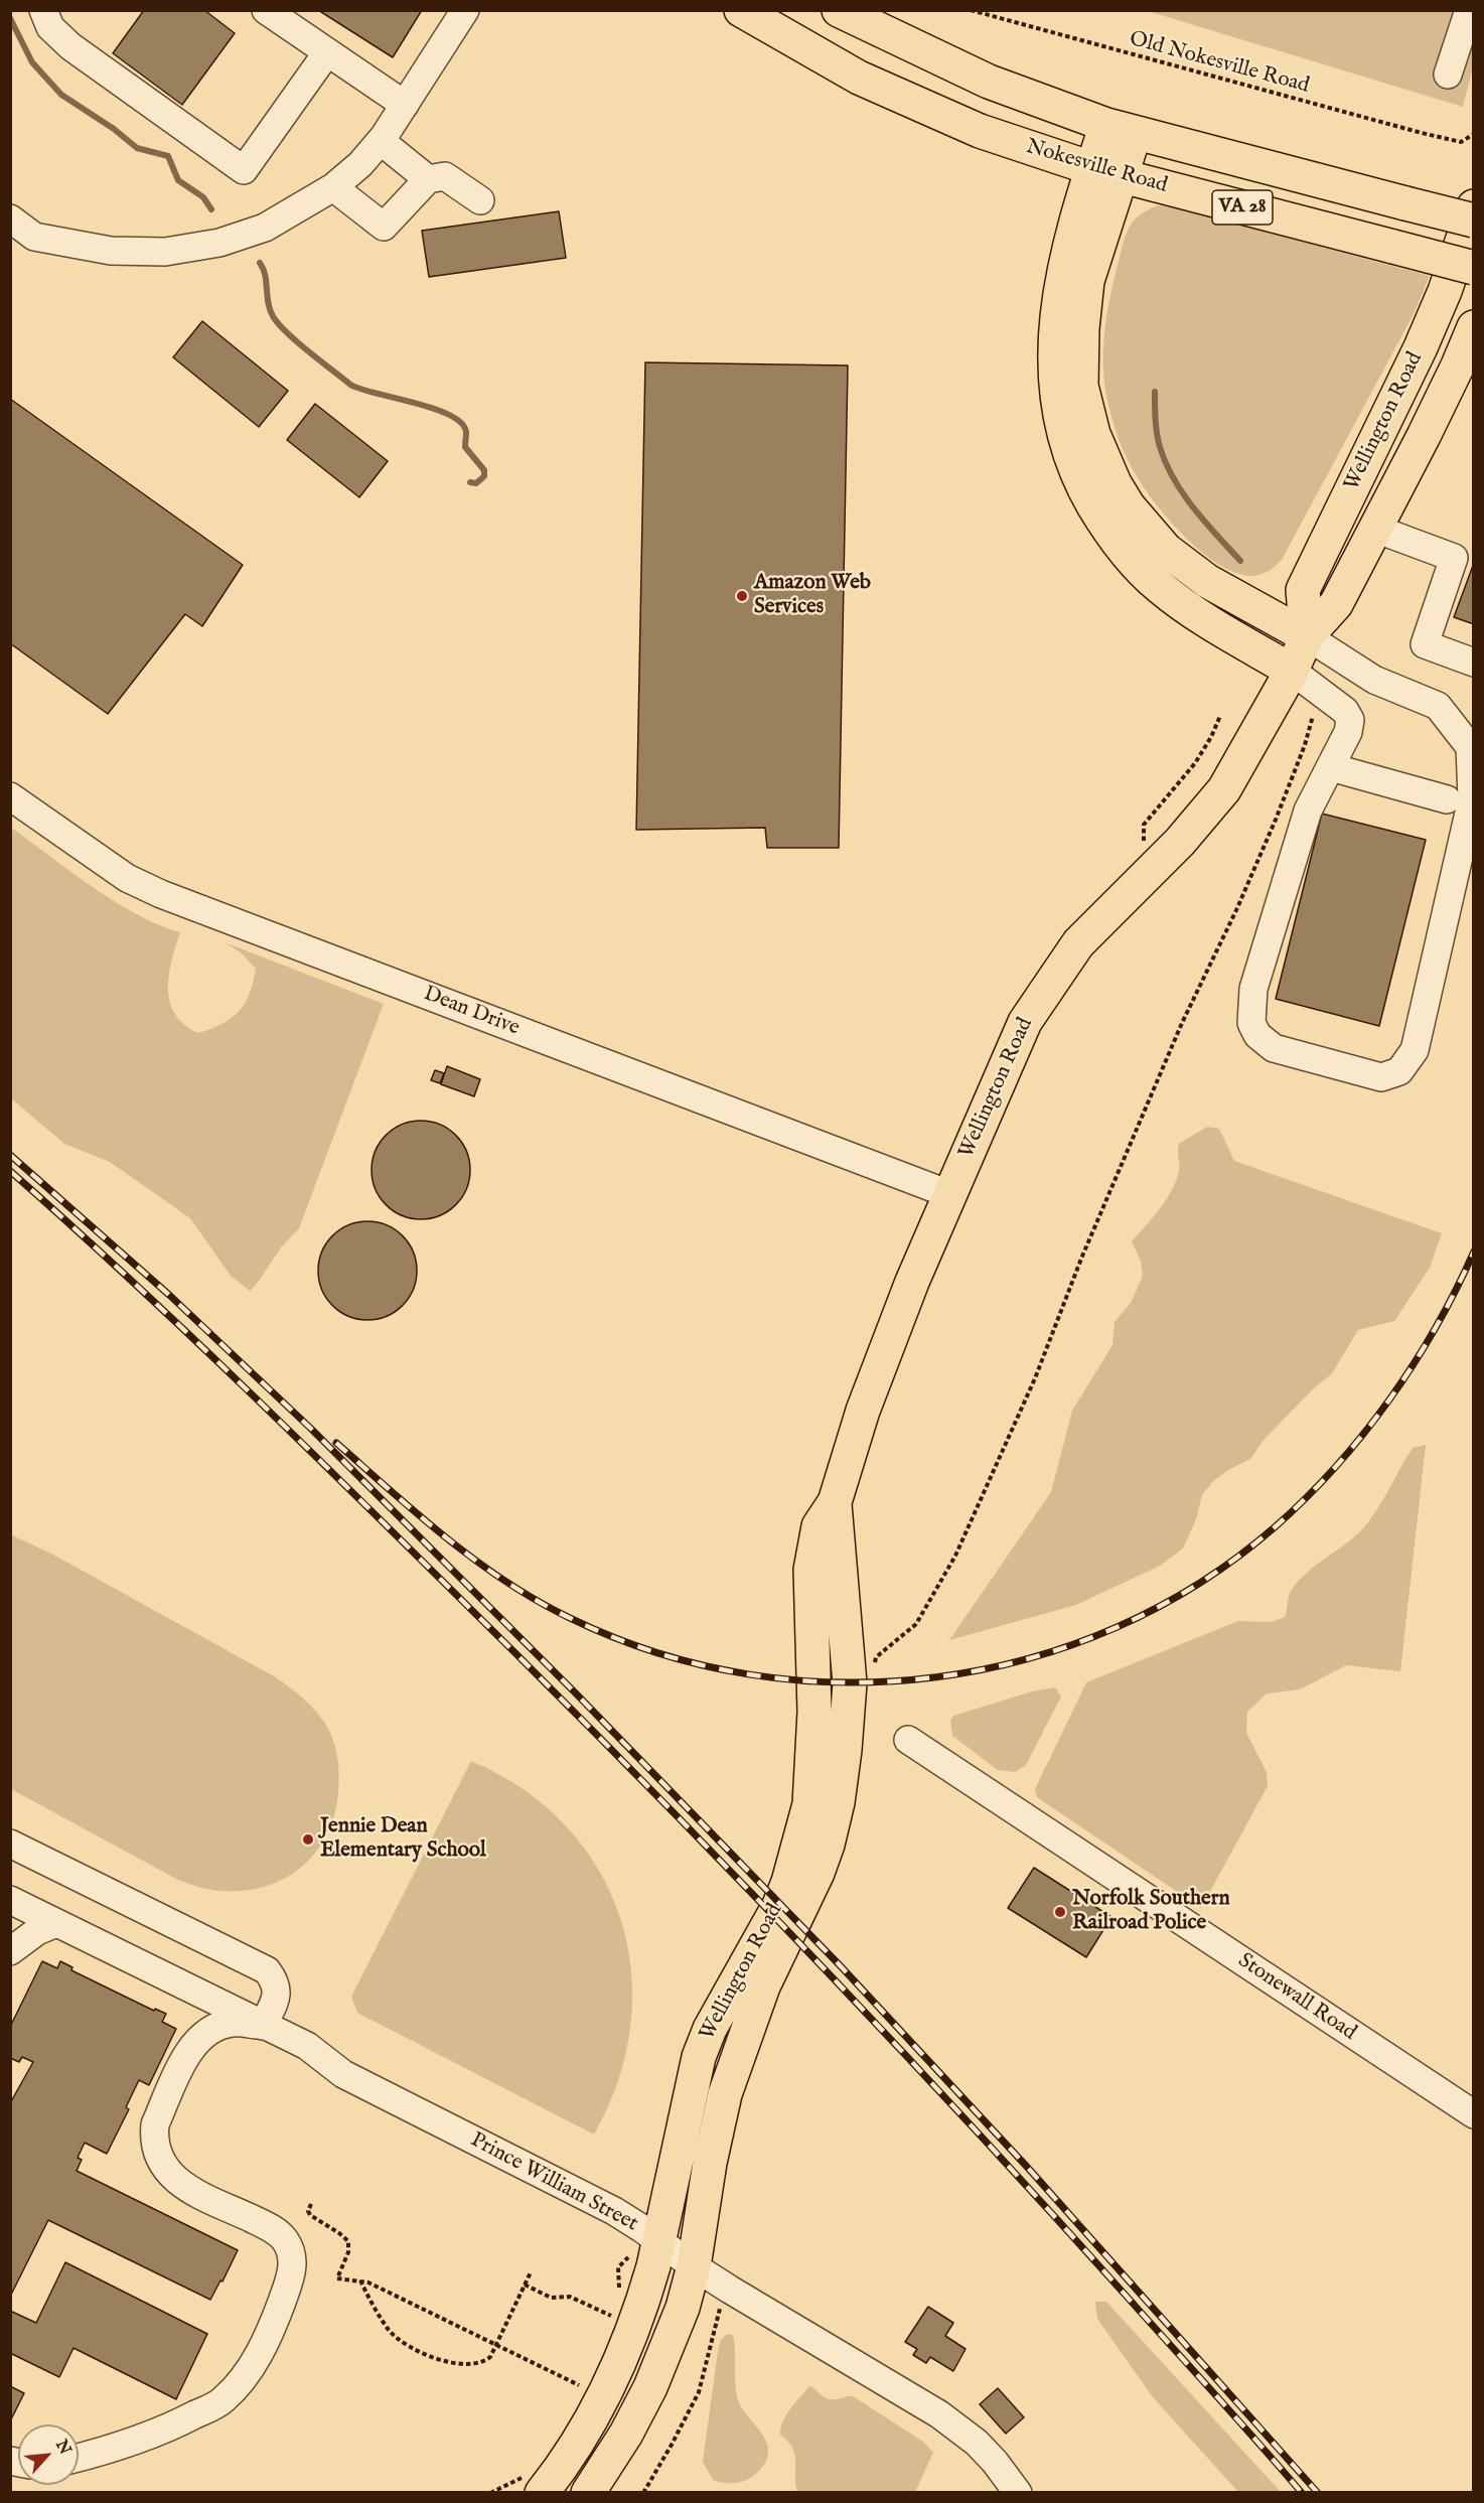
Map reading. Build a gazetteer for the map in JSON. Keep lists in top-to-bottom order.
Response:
{
  "streets": {
    "main road": ["Nokesville Road", "VA 28", "Wellington Road"],
    "street": ["Dean Drive", "Stonewall Road", "Prince William Street"],
    "path": ["Old Nokesville Road"]
  },
  "crossings": [
    ["Wellington Road", "Dean Drive"],
    ["Wellington Road", "Prince William Street"]
  ],
  "places": ["Amazon Web Services", "Jennie Dean Elementary School", "Norfolk Southern Railroad Police"],
  "north": "top right"
}
